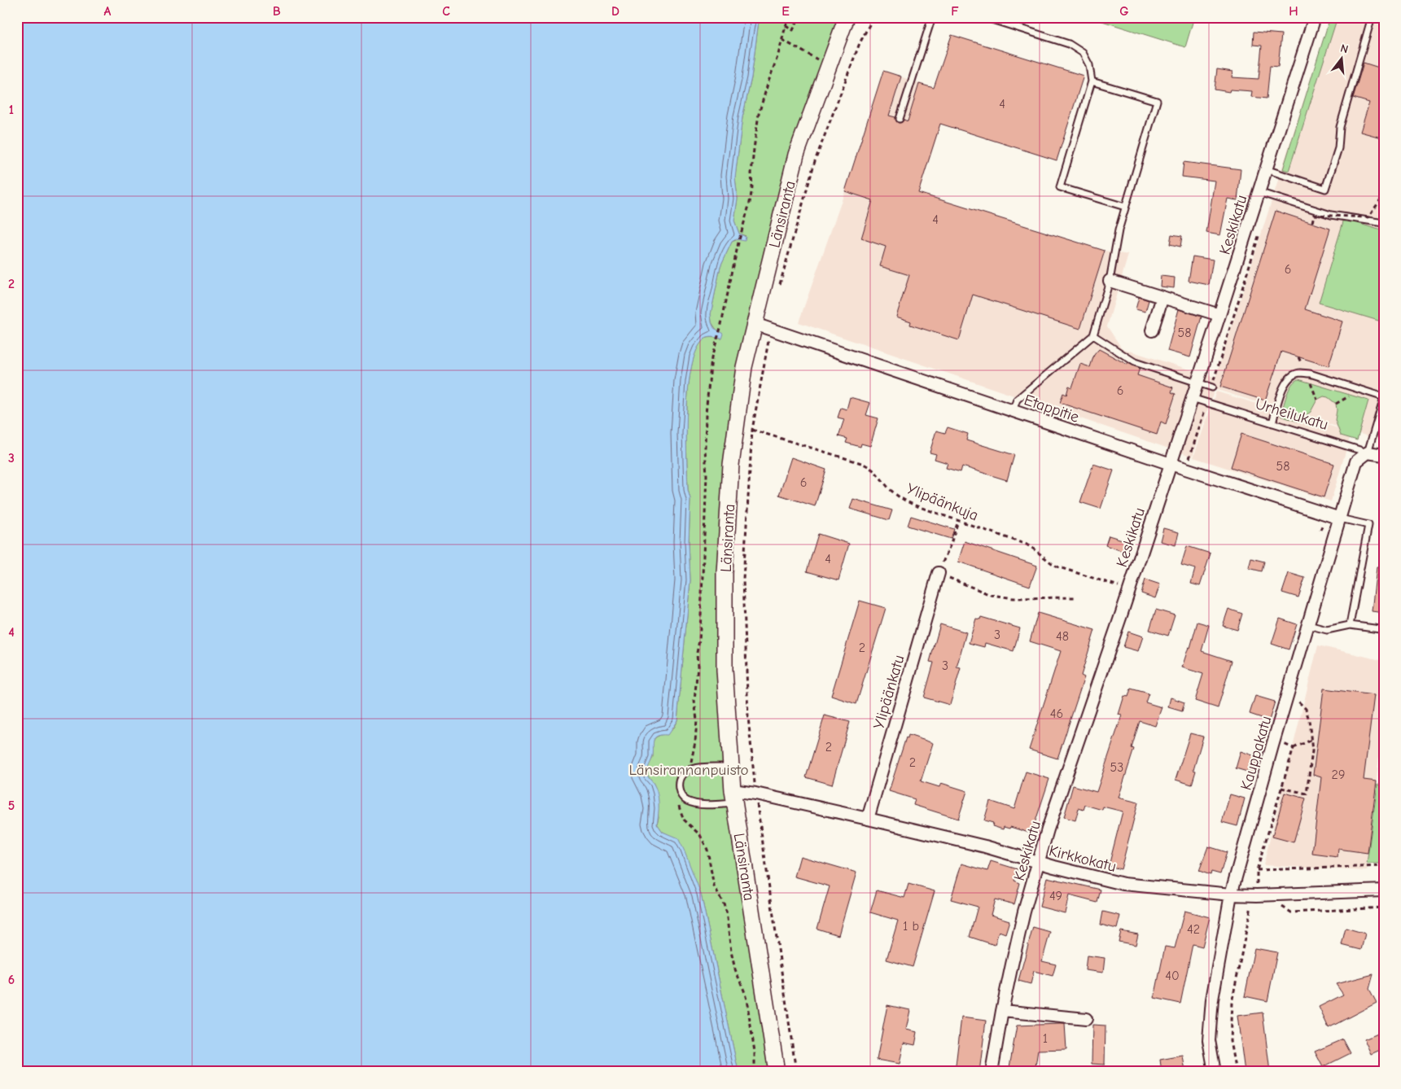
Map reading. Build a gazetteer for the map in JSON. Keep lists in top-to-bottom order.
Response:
{
  "streets": {
    "street": [
      "Länsiranta",
      "Keskikatu",
      "Etappitie",
      "Urheilukatu",
      "Ylipäänkatu",
      "Kauppakatu",
      "Kirkkokatu"
    ],
    "path": ["Ylipäänkuja"]
  },
  "crossings": [
    ["Länsiranta", "Etappitie"],
    ["Länsiranta", "Kirkkokatu"],
    ["Keskikatu", "Etappitie"],
    ["Keskikatu", "Urheilukatu"],
    ["Keskikatu", "Ylipäänkuja"],
    ["Keskikatu", "Kirkkokatu"],
    ["Etappitie", "Kauppakatu"],
    ["Urheilukatu", "Kauppakatu"],
    ["Ylipäänkatu", "Kirkkokatu"],
    ["Kauppakatu", "Kirkkokatu"]
  ],
  "parks": ["Länsirannanpuisto"],
  "house_numbers": [
    "4",
    "4",
    "6",
    "58",
    "6",
    "58",
    "6",
    "4",
    "3",
    "48",
    "2",
    "3",
    "46",
    "2",
    "2",
    "53",
    "29",
    "49",
    "1 b",
    "42",
    "40",
    "1"
  ],
  "north": "top",
  "grid": {
    "columns": [
      "A",
      "B",
      "C",
      "D",
      "E",
      "F",
      "G",
      "H"
    ],
    "rows": [
      "1",
      "2",
      "3",
      "4",
      "5",
      "6"
    ]
  }
}
